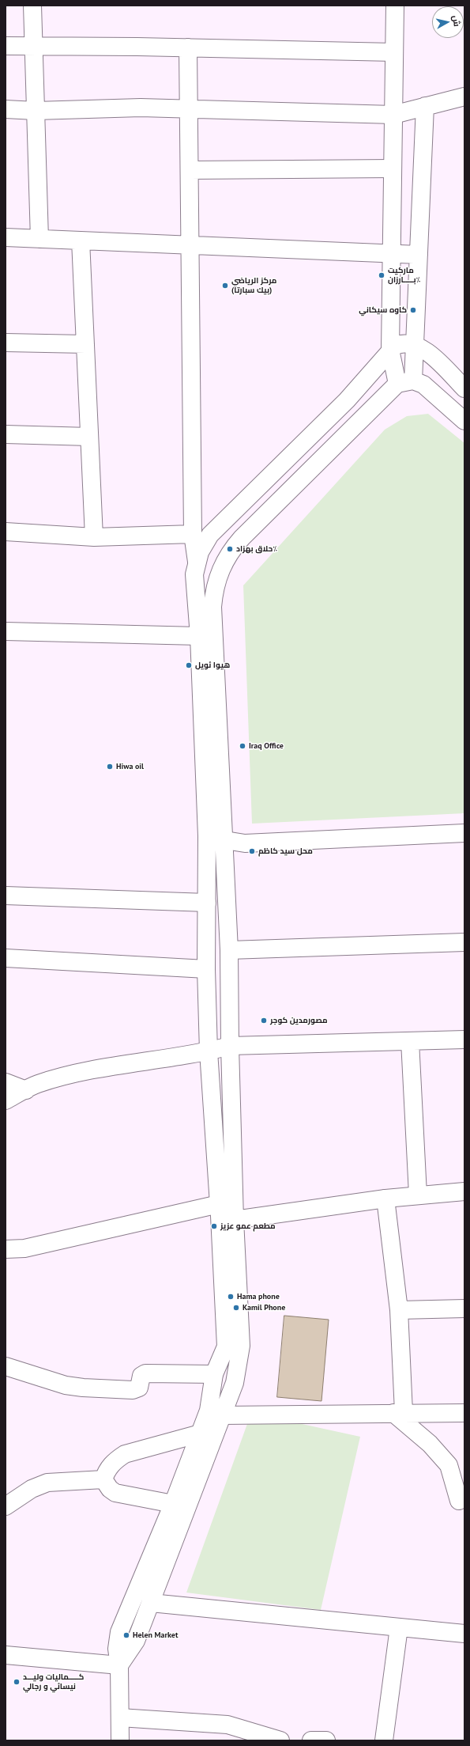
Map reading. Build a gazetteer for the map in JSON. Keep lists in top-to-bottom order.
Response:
{
  "places": [
    "ماركیت بـــــارزان٪",
    "مركز الرياضي (بيك سبارتا)",
    "كاوه سيكاني",
    "حلاق بهزاد٪",
    "هيوا ئويل",
    "Iraq Office",
    "Hiwa oil",
    "محل سيد كاظم",
    "مصورمدین كوجر",
    "مطعم عمو عزيز",
    "Hama phone",
    "Kamil Phone",
    "Helen Market",
    "كـــــمالیات ولیـــد نیسائي و رجالي"
  ],
  "north": "right"
}
